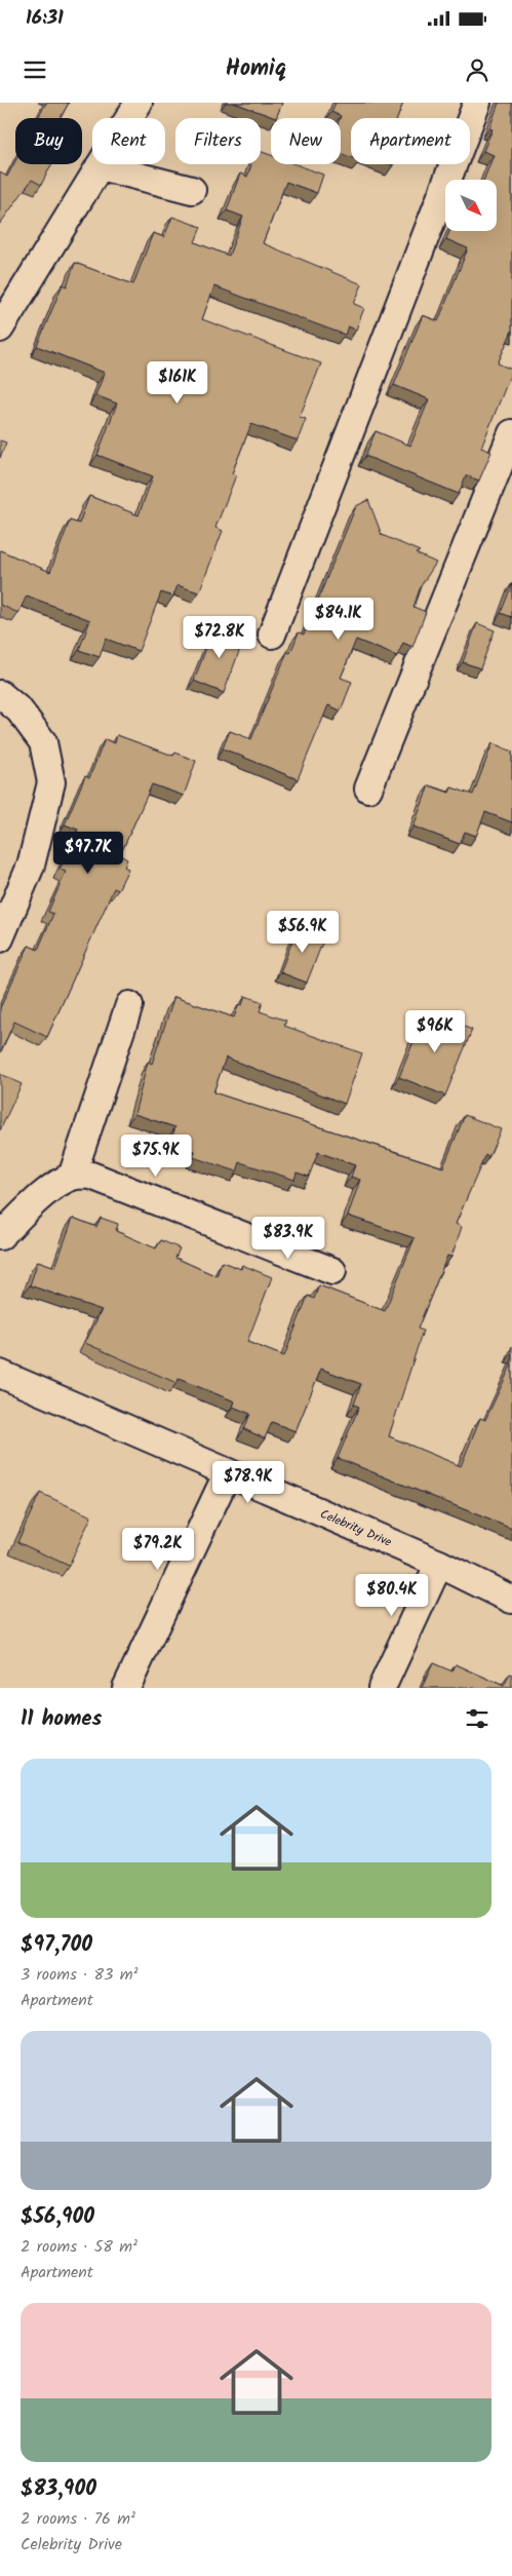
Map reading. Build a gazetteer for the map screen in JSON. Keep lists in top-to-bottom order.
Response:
{
  "streets": {
    "street": ["Celebrity Drive"]
  },
  "north": "bottom right",
  "page": {
    "status": "16:31",
    "header": "Homiq",
    "chip": [
      "Buy",
      "Rent",
      "Filters",
      "New",
      "Apartment"
    ],
    "price": [
      "$161K",
      "$84.1K",
      "$72.8K",
      "$97.7K",
      "$56.9K",
      "$96K",
      "$75.9K",
      "$83.9K",
      "$78.9K",
      "$79.2K",
      "$80.4K"
    ],
    "heading": "11 homes",
    "list": [
      {
        "name": "$97,700",
        "note": "3 rooms · 83 m² · Apartment"
      },
      {
        "name": "$56,900",
        "note": "2 rooms · 58 m² · Apartment"
      },
      {
        "name": "$83,900",
        "note": "2 rooms · 76 m² · Celebrity Drive"
      }
    ]
  }
}
